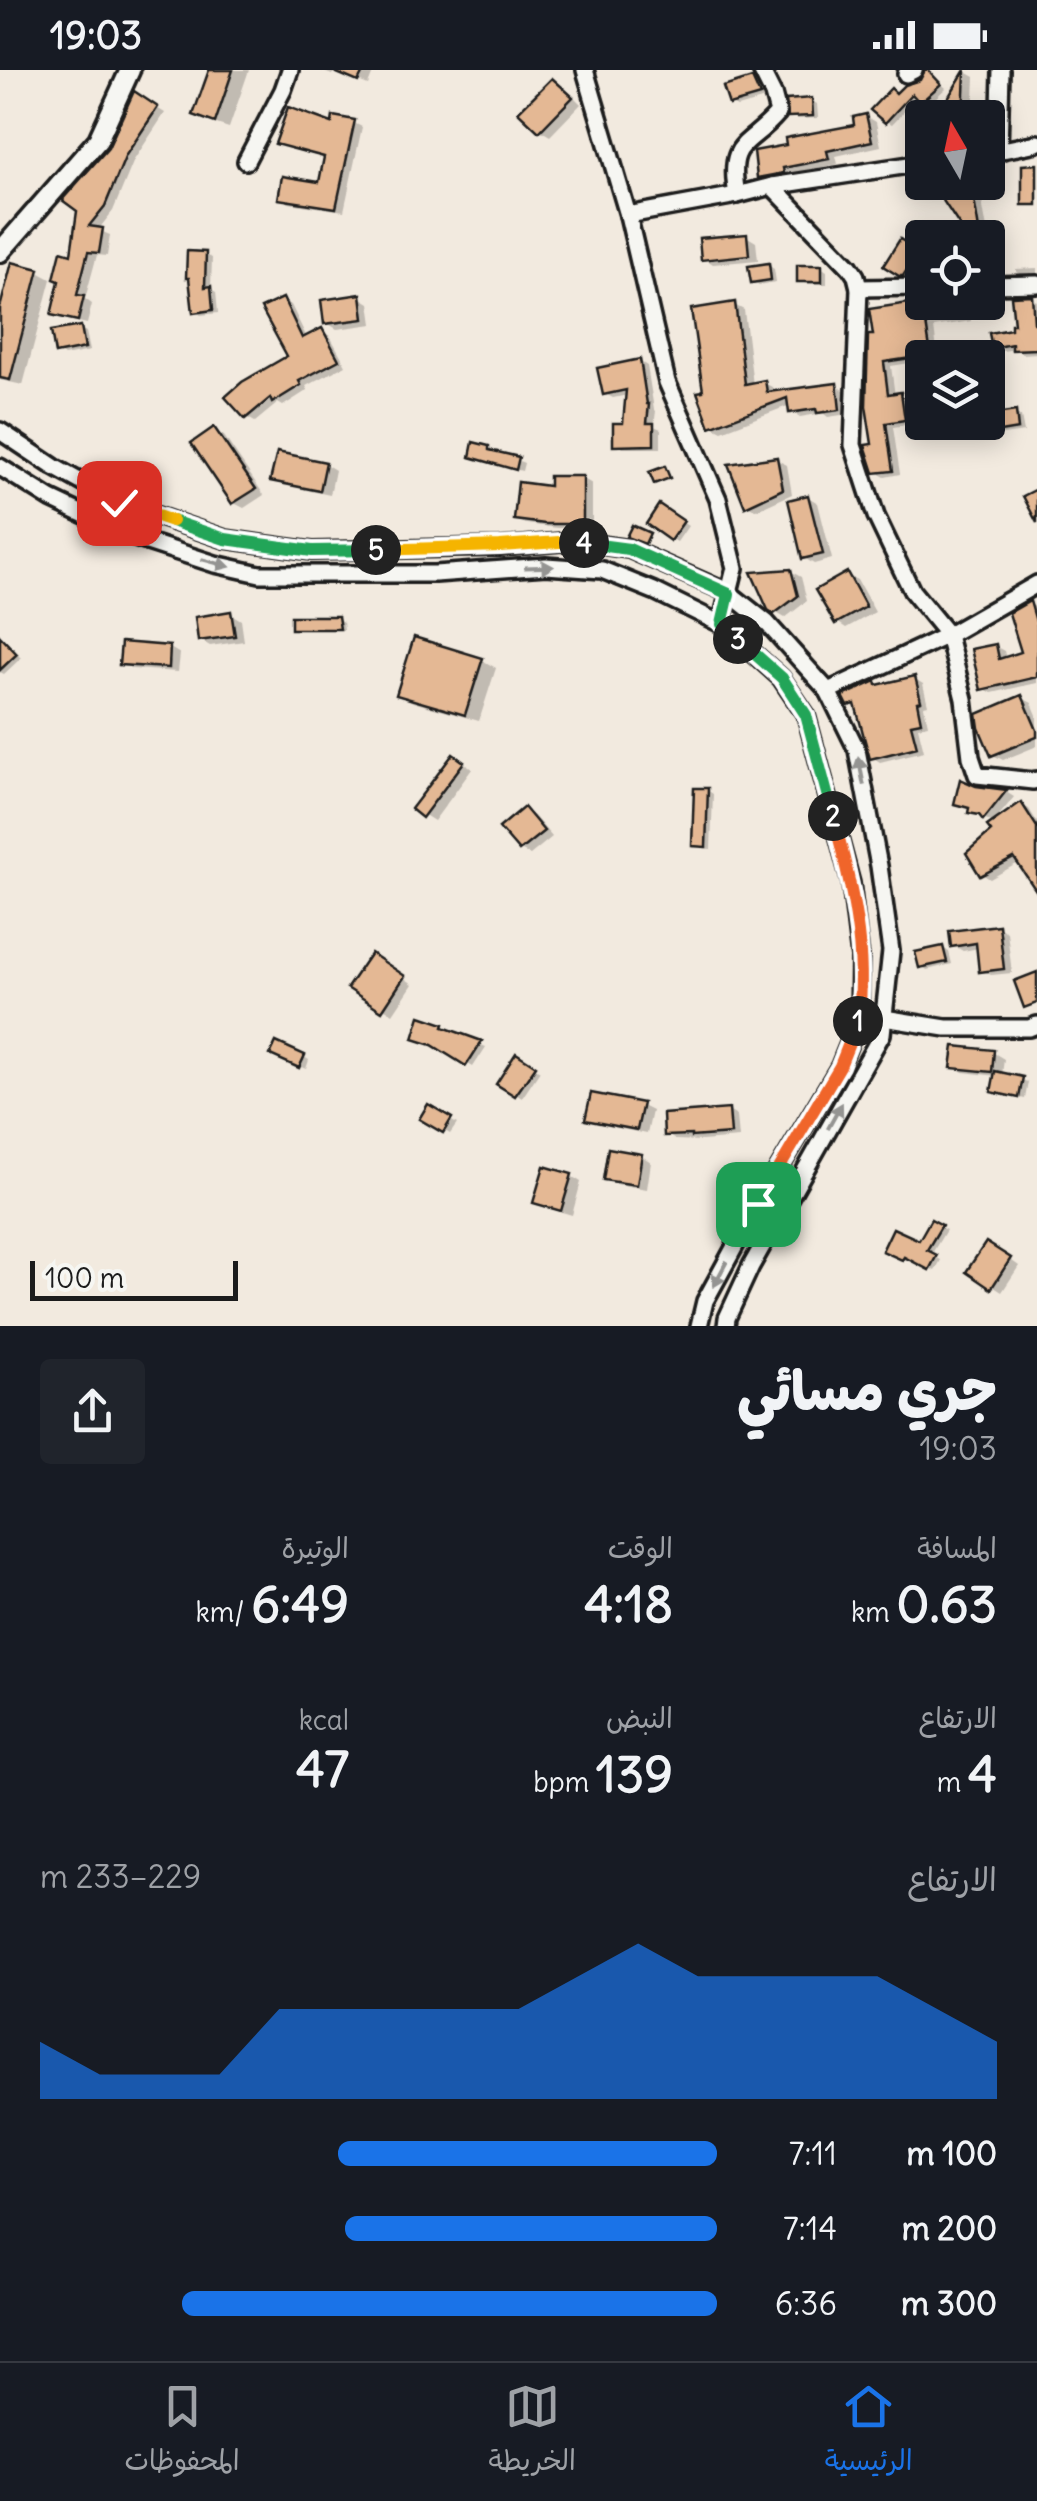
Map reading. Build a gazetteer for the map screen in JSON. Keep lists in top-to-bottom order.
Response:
{
  "scale_bar": "100 m",
  "north": "top",
  "page": {
    "status": "19:03",
    "pins": [
      "4",
      "5",
      "3",
      "2",
      "1"
    ],
    "scale": "100 m",
    "heading": ["جري مسائي", "19:03"],
    "stats": [
      ["المسافة", "0.63 km"],
      ["الوقت", "4:18"],
      ["الوتيرة", "6:49 /km"],
      ["الارتفاع", "4 m"],
      ["النبض", "139 bpm"],
      ["kcal", "47"]
    ],
    "chart": ["الارتفاع", "229–233 m"],
    "list": [
      {
        "name": "100 m",
        "note": "7:11"
      },
      {
        "name": "200 m",
        "note": "7:14"
      },
      {
        "name": "300 m",
        "note": "6:36"
      }
    ],
    "tabs": ["الرئيسية", "الخريطة", "المحفوظات"]
  }
}
